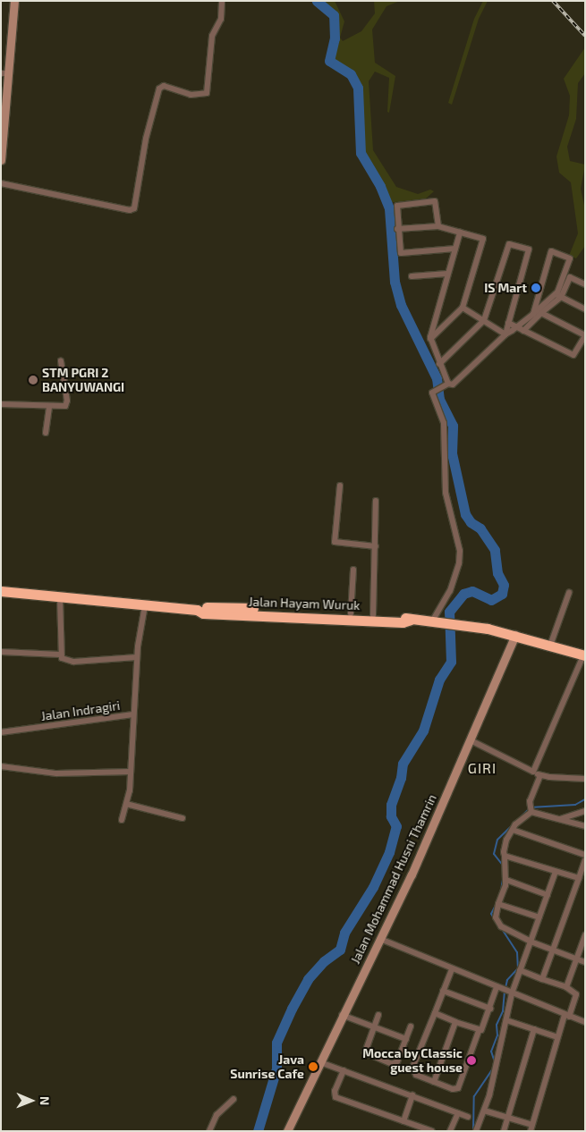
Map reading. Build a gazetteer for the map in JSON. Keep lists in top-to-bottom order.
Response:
{
  "streets": {
    "highway": ["Jalan Hayam Wuruk"],
    "street": ["Jalan Indragiri", "Jalan Mohammad Husni Thamrin"]
  },
  "crossings": [
    ["Jalan Hayam Wuruk", "Jalan Indragiri"],
    ["Jalan Hayam Wuruk", "Jalan Mohammad Husni Thamrin"]
  ],
  "districts": ["GIRI"],
  "places": [
    "IS Mart",
    "STM PGRI 2 BANYUWANGI",
    "Mocca by Classic guest house",
    "Java Sunrise Cafe"
  ],
  "north": "right"
}
